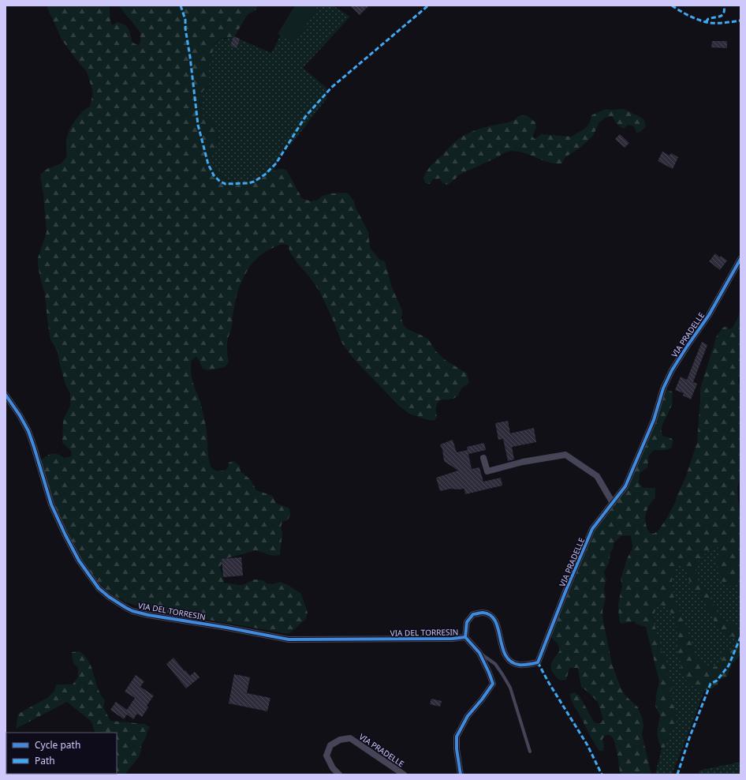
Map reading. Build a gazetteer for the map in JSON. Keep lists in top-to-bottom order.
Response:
{
  "streets": {
    "street": ["VIA PRADELLE", "VIA DEL TORRESIN"]
  },
  "crossings": [
    ["VIA PRADELLE", "VIA DEL TORRESIN"]
  ],
  "legend": ["Cycle path", "Path"]
}
